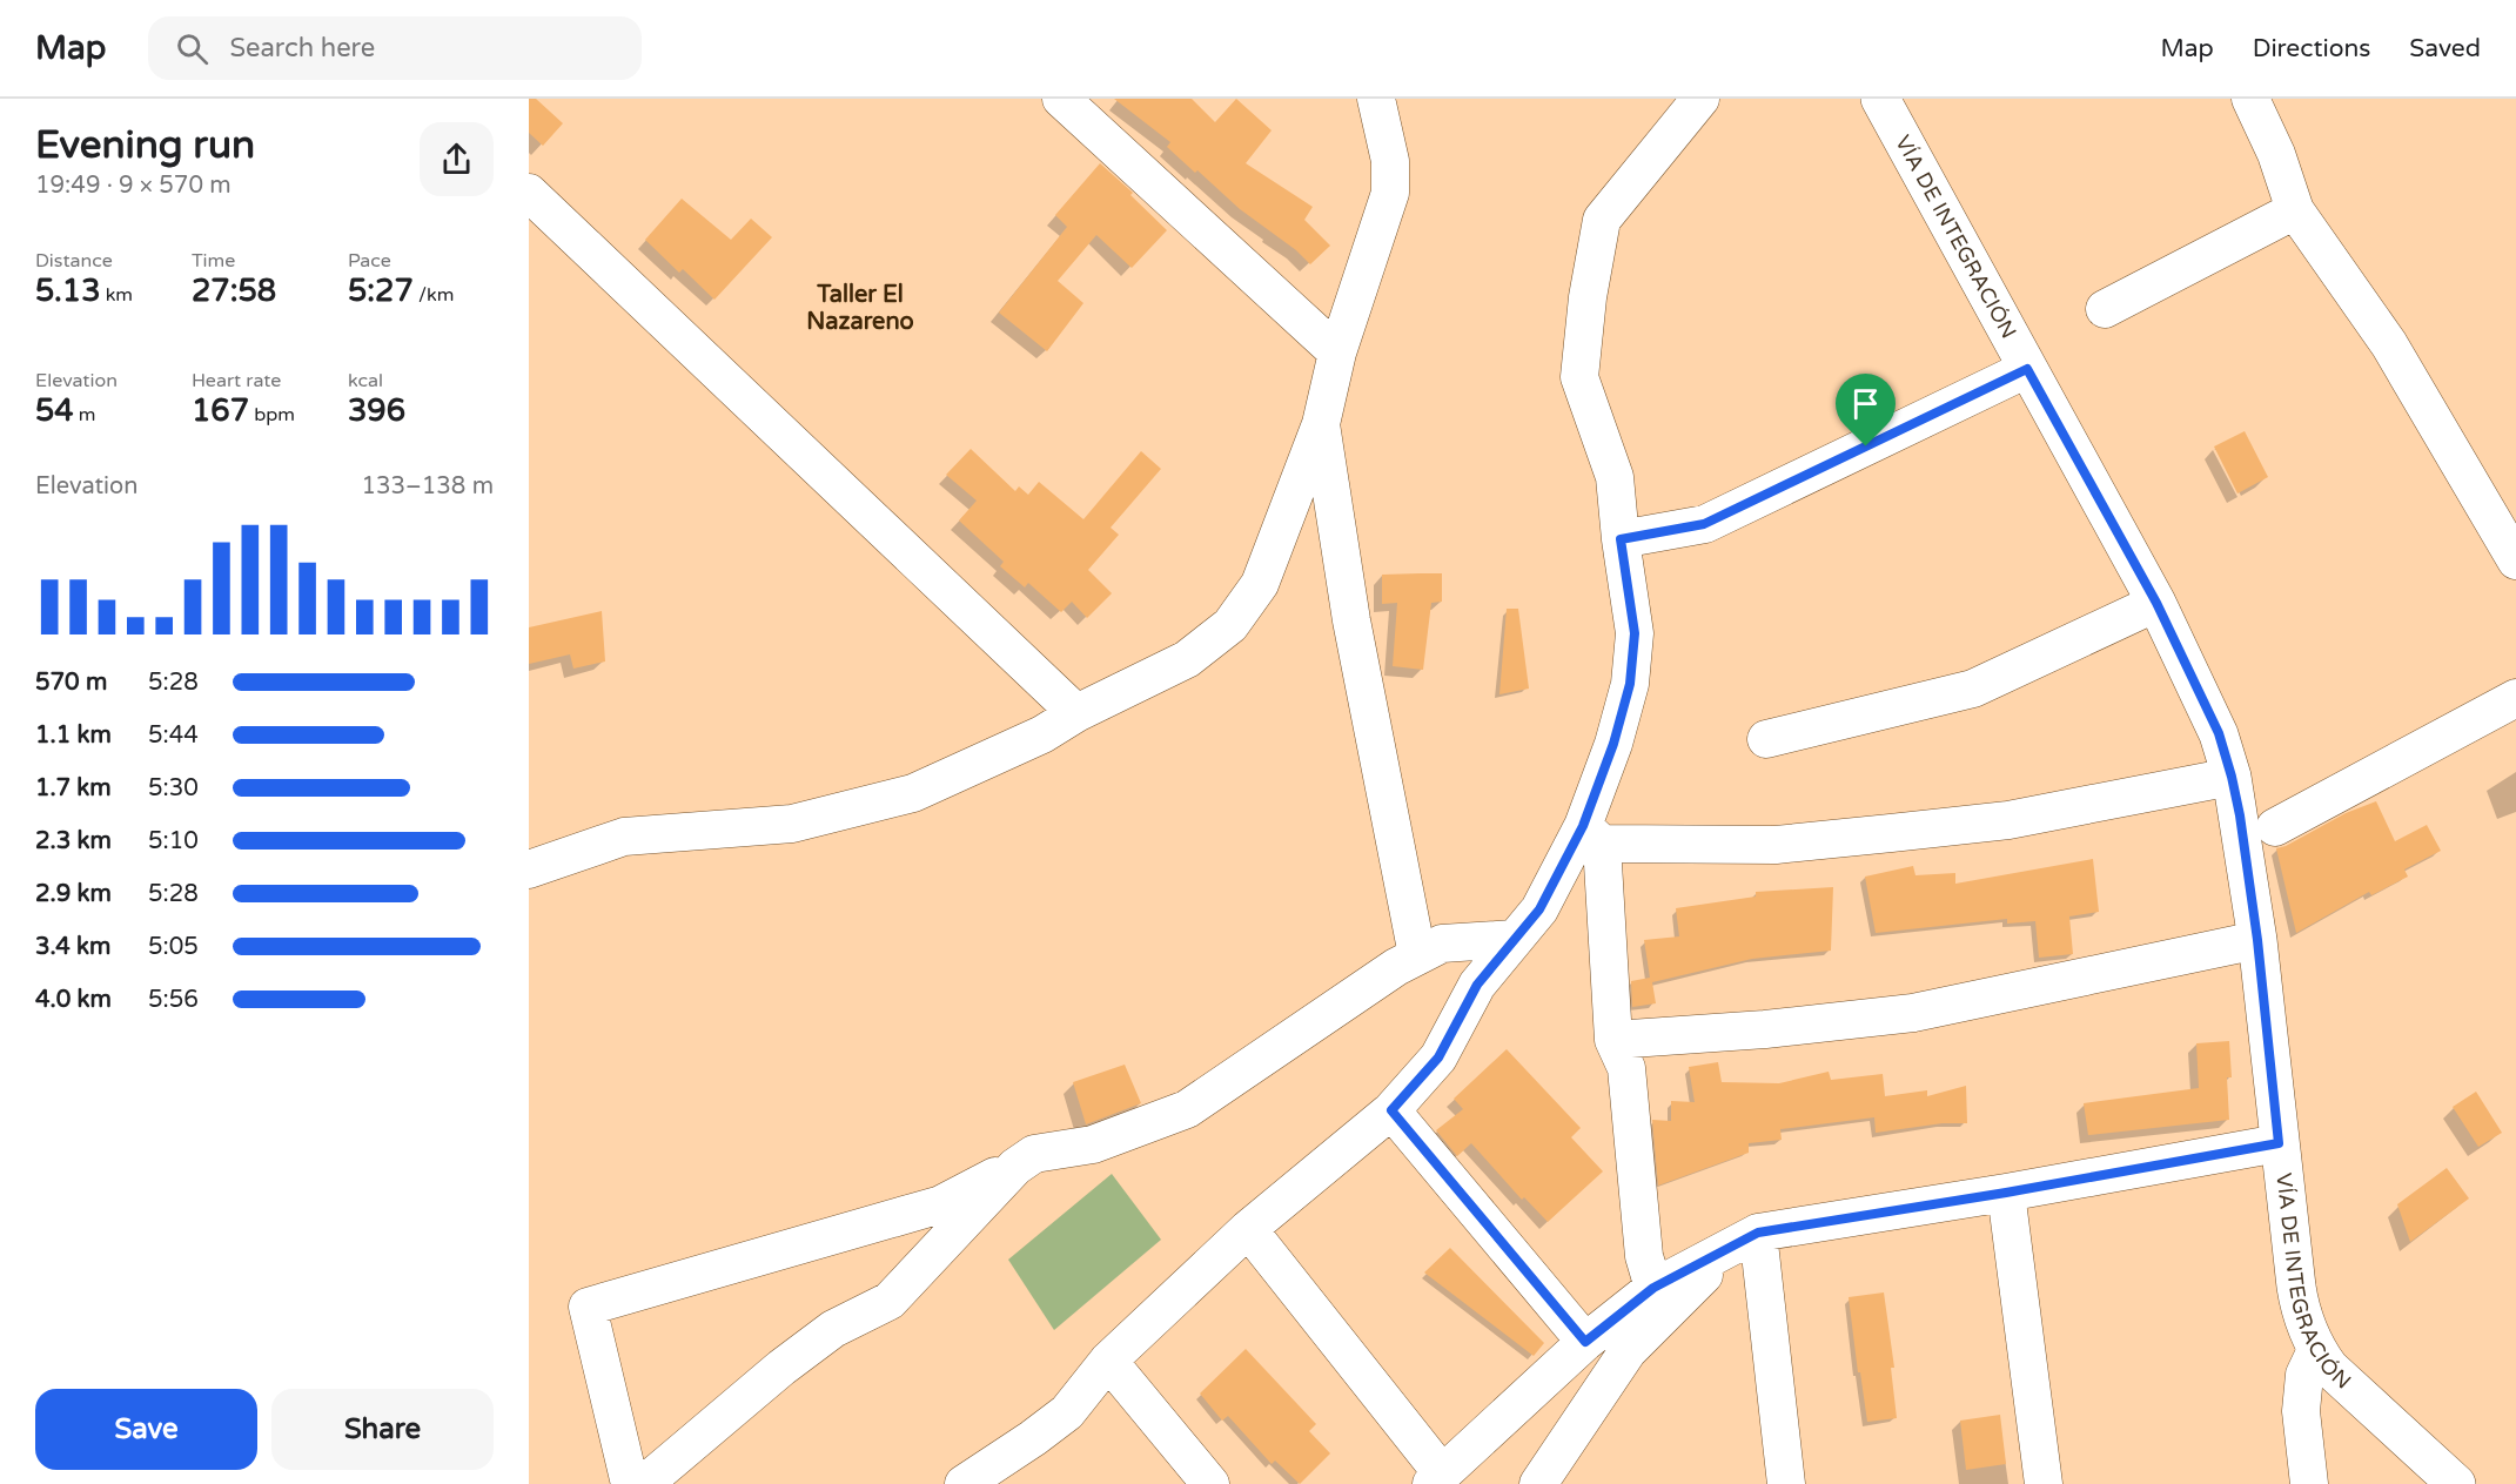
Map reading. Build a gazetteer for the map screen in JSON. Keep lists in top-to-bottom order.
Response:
{
  "streets": {
    "main road": ["VÍA DE INTEGRACIÓN"]
  },
  "districts": ["Taller El Nazareno"],
  "page": {
    "header": "Map",
    "search": "Search here",
    "nav": ["Map", "Directions", "Saved"],
    "heading": ["Evening run", "19:49 · 9 × 570 m"],
    "stats": [
      ["Distance", "5.13 km"],
      ["Time", "27:58"],
      ["Pace", "5:27 /km"],
      ["Elevation", "54 m"],
      ["Heart rate", "167 bpm"],
      ["kcal", "396"]
    ],
    "chart": ["Elevation", "133–138 m"],
    "list": [
      {
        "name": "570 m",
        "note": "5:28"
      },
      {
        "name": "1.1 km",
        "note": "5:44"
      },
      {
        "name": "1.7 km",
        "note": "5:30"
      },
      {
        "name": "2.3 km",
        "note": "5:10"
      },
      {
        "name": "2.9 km",
        "note": "5:28"
      },
      {
        "name": "3.4 km",
        "note": "5:05"
      },
      {
        "name": "4.0 km",
        "note": "5:56"
      }
    ],
    "buttons": ["Save", "Share"]
  }
}
